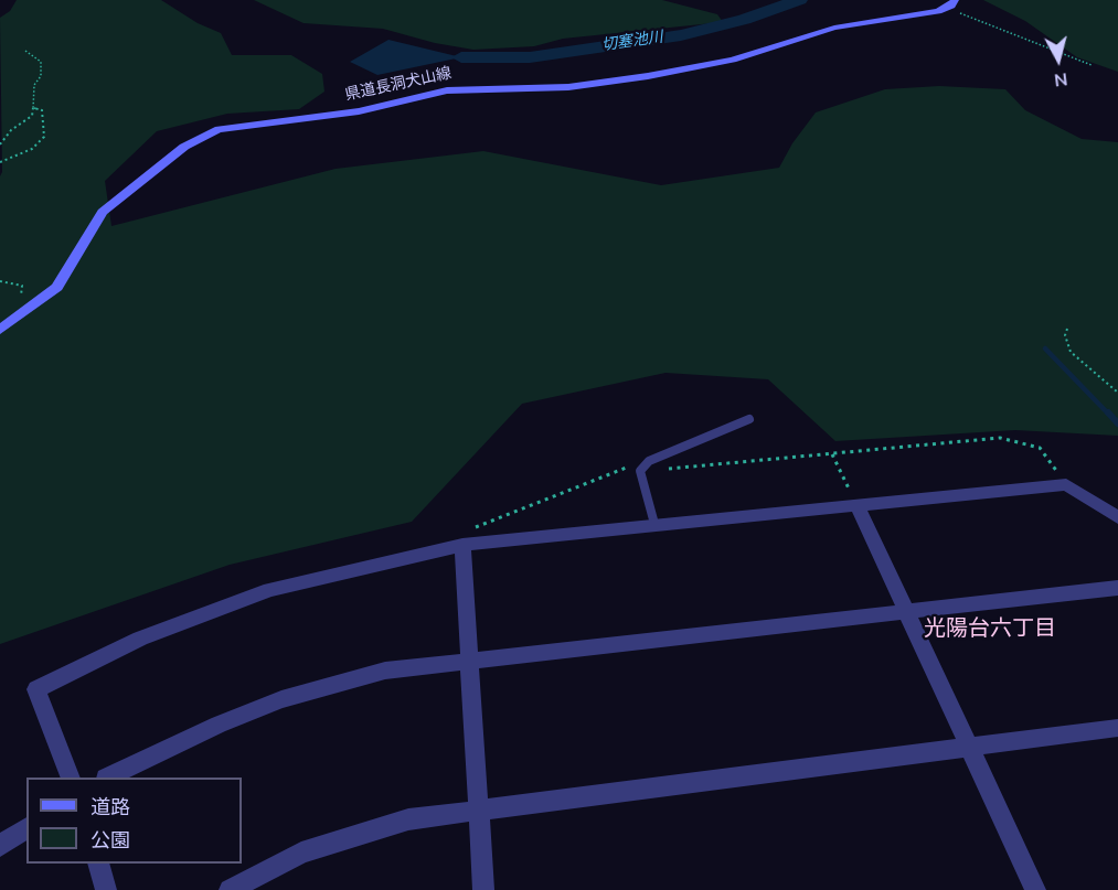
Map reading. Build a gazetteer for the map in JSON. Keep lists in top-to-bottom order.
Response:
{
  "streets": {
    "main road": ["県道長洞犬山線"]
  },
  "districts": ["光陽台六丁目"],
  "water": ["切塞池川"],
  "legend": ["道路", "公園"],
  "north": "bottom"
}
